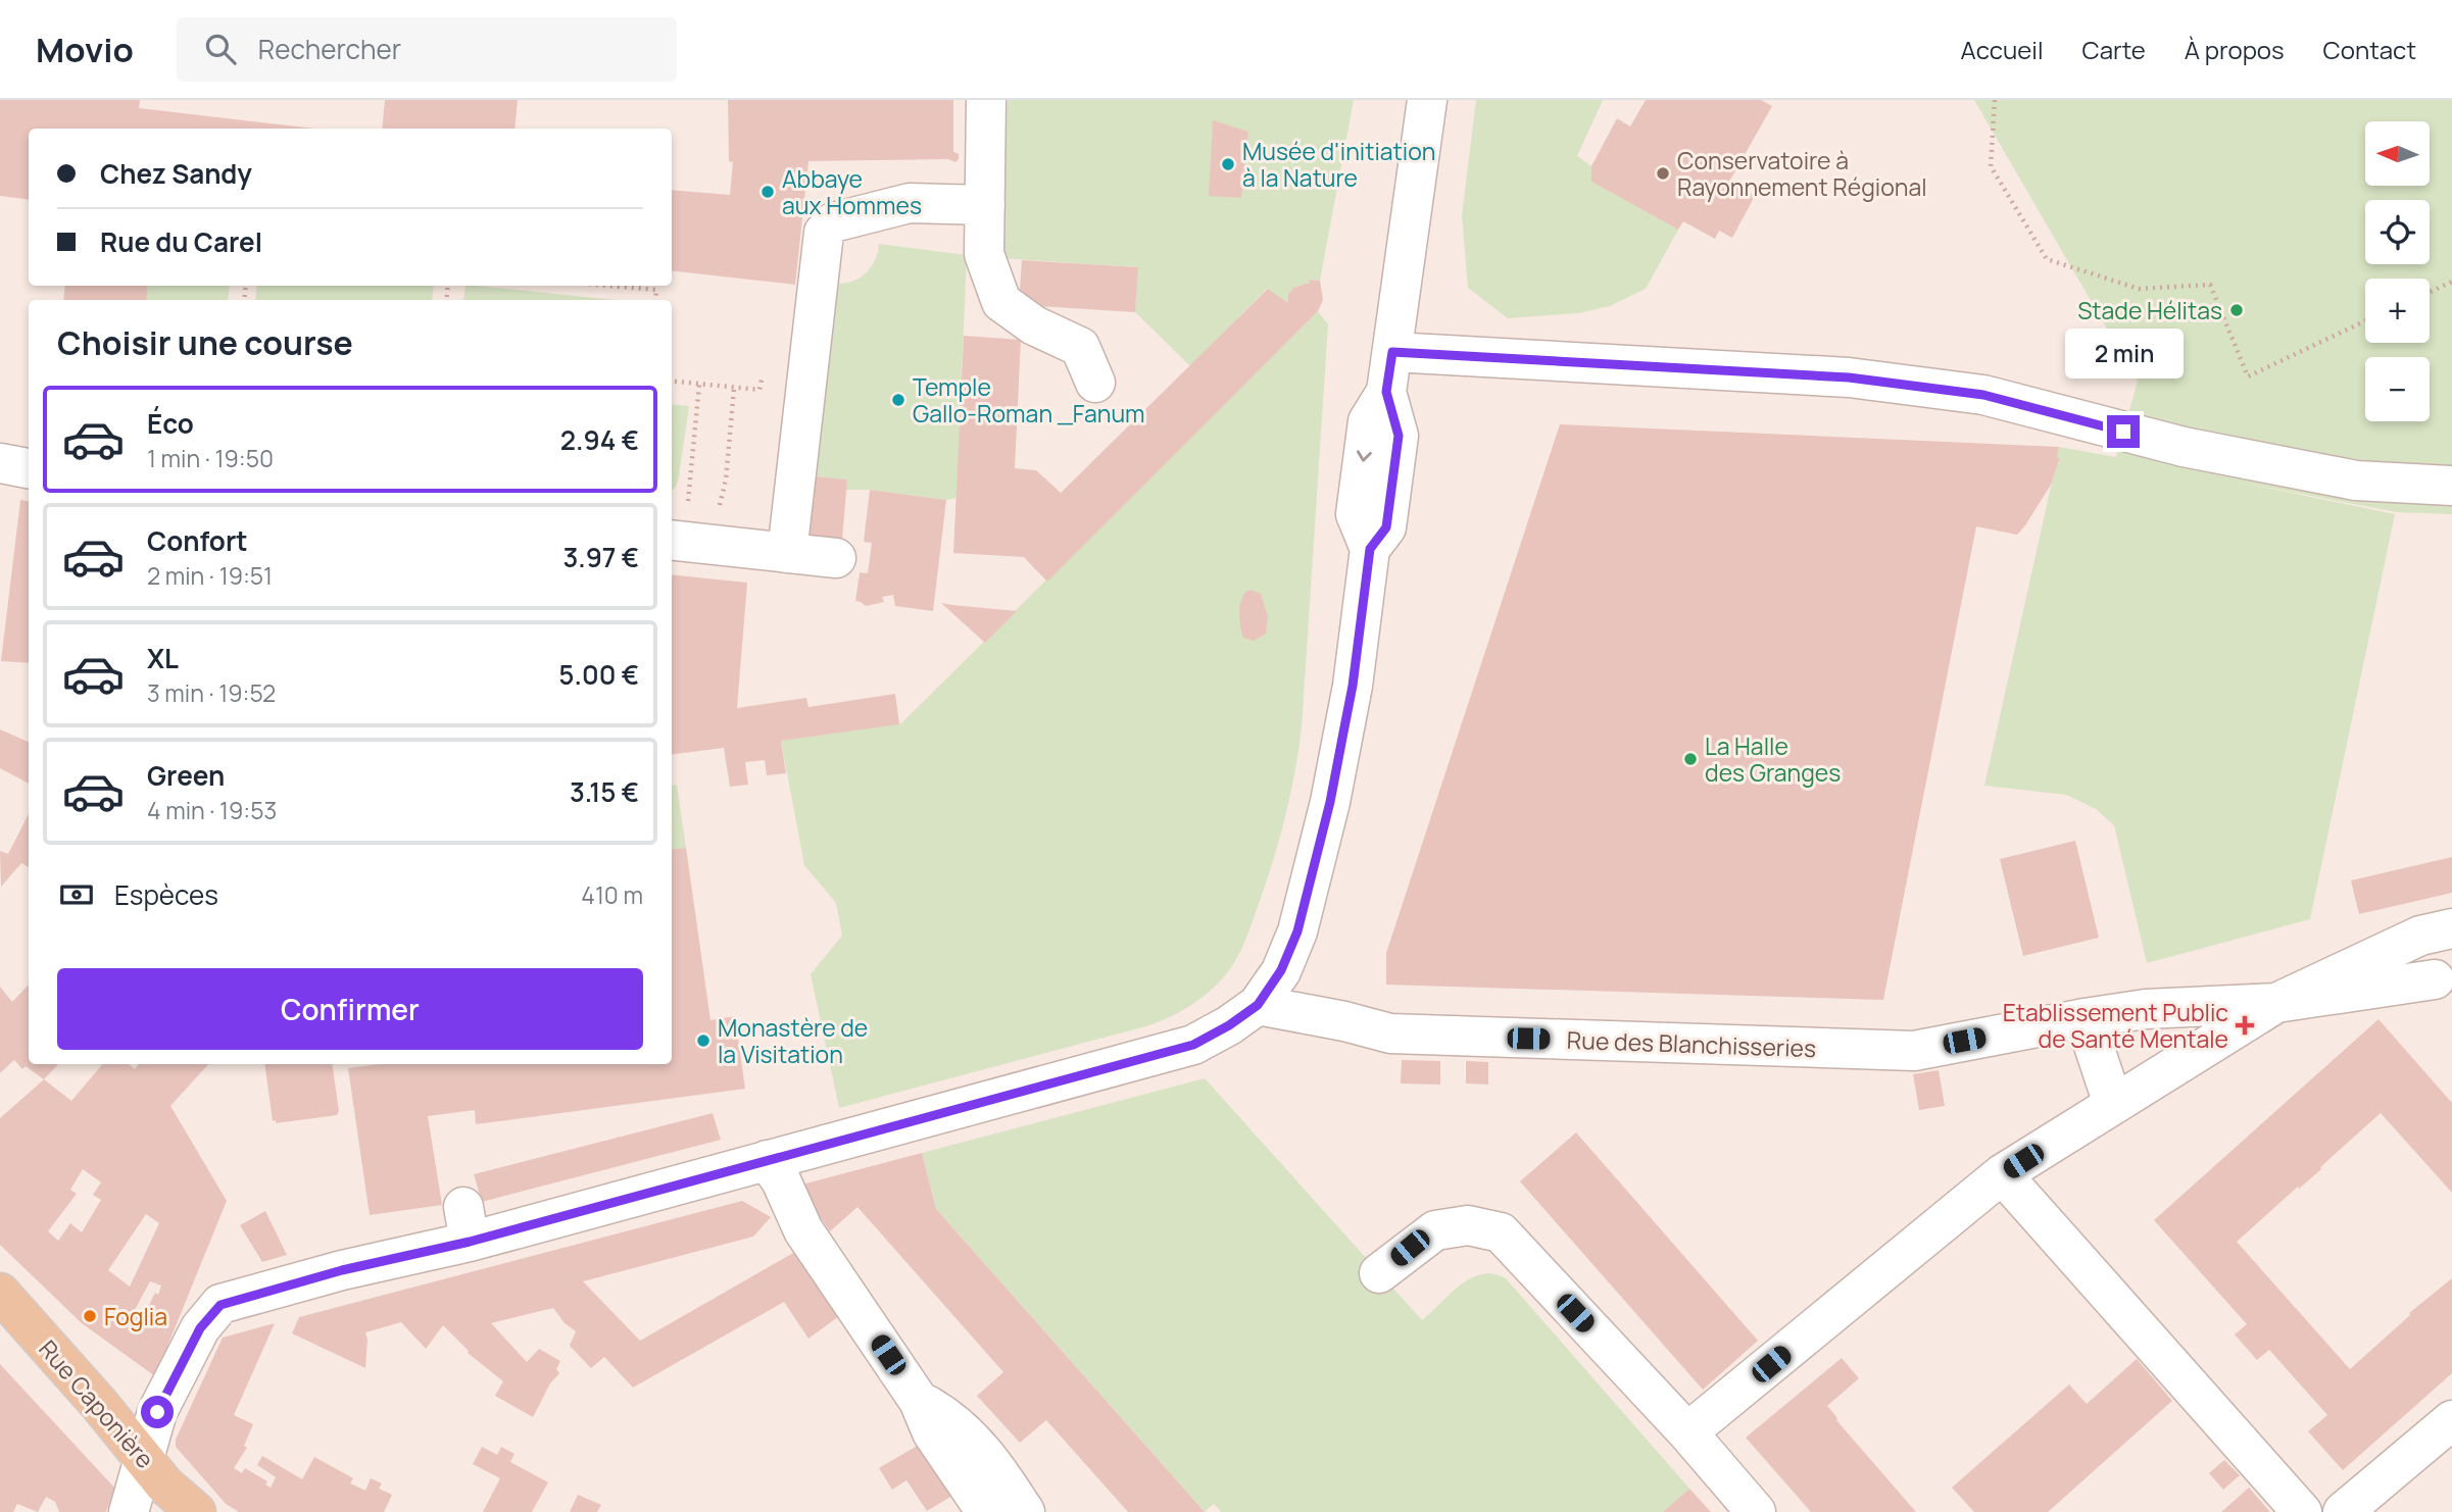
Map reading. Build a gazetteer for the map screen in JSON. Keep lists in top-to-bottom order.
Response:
{
  "streets": {
    "main road": ["Rue Caponière"],
    "street": ["Rue des Blanchisseries"]
  },
  "places": {
    "other": [
      "Musée d'initiation à la Nature",
      "Conservatoire à Rayonnement Régional",
      "Abbaye aux Hommes",
      "Stade Hélitas",
      "Temple Gallo-Roman _Fanum",
      "La Halle des Granges",
      "Monastère de la Visitation",
      "Foglia"
    ],
    "health": ["Etablissement Public de Santé Mentale"]
  },
  "north": "left",
  "page": {
    "header": "Movio",
    "search": "Rechercher",
    "nav": [
      "Accueil",
      "Carte",
      "À propos",
      "Contact"
    ],
    "map_buttons": ["+", "−"],
    "banner": ["Chez Sandy", "Rue du Carel"],
    "heading": "Choisir une course",
    "bubble": "2 min",
    "list": [
      {
        "name": "Éco",
        "note": "1 min · 19:50",
        "value": "2.94 €"
      },
      {
        "name": "Confort",
        "note": "2 min · 19:51",
        "value": "3.97 €"
      },
      {
        "name": "XL",
        "note": "3 min · 19:52",
        "value": "5.00 €"
      },
      {
        "name": "Green",
        "note": "4 min · 19:53",
        "value": "3.15 €"
      }
    ],
    "pay": ["Espèces", "410 m"],
    "buttons": "Confirmer"
  }
}
